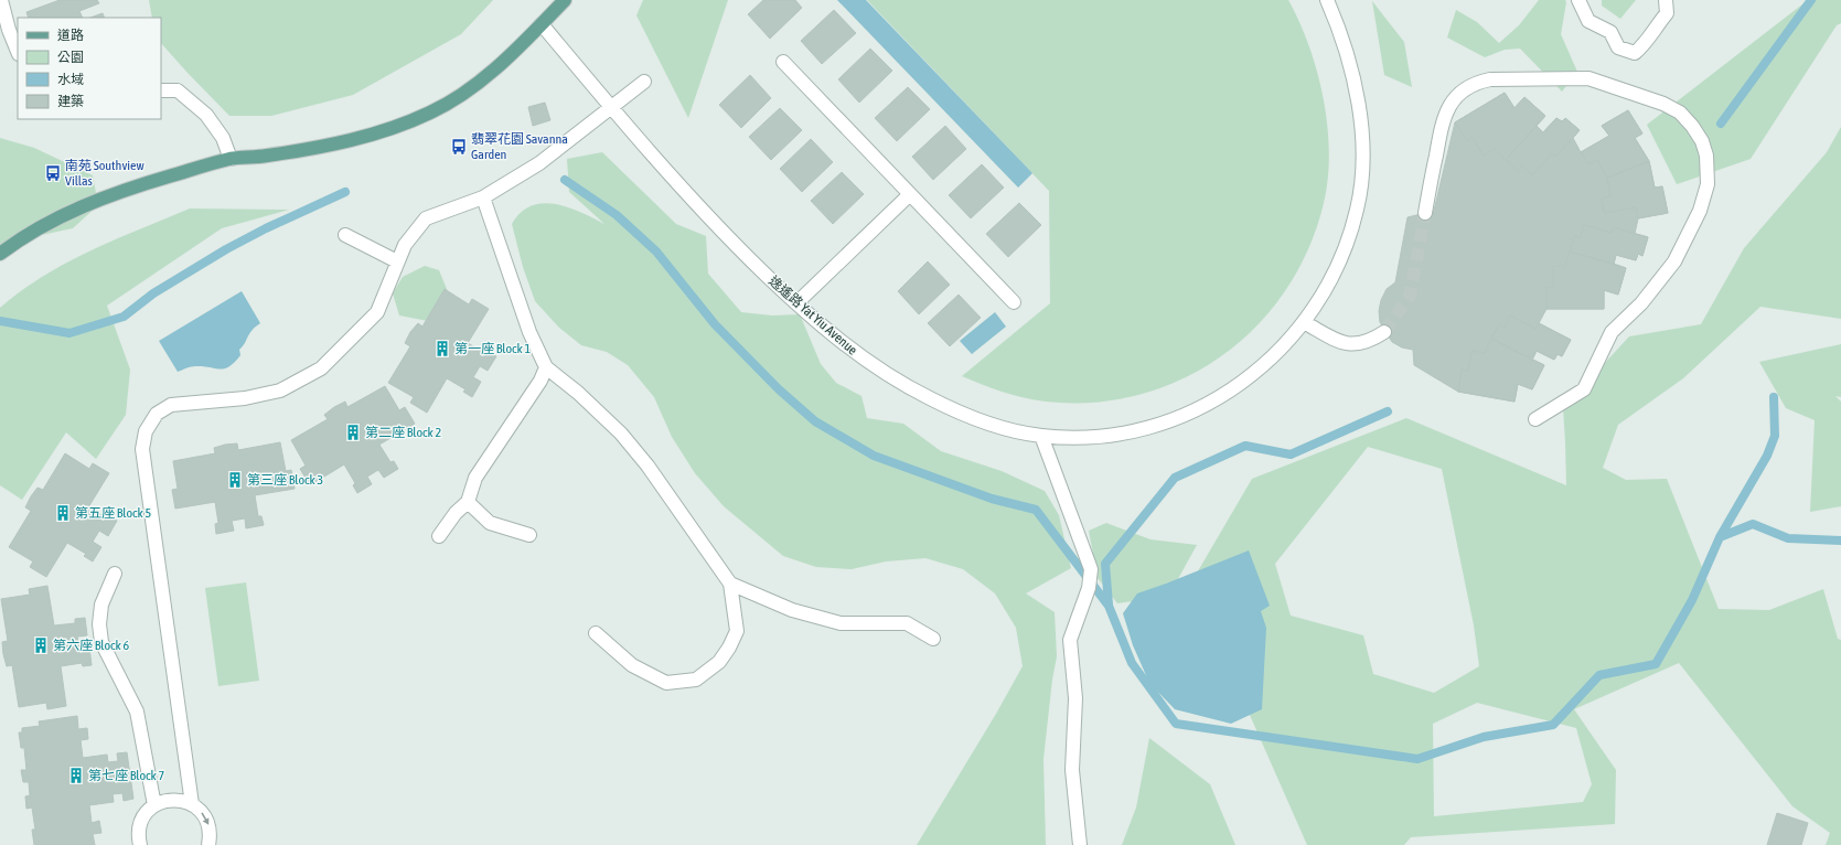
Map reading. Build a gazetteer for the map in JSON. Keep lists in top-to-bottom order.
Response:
{
  "streets": {
    "street": ["逸遙路 Yat Yiu Avenue"]
  },
  "places": {
    "bus stop": ["翡翠花園 Savanna Garden", "南苑 Southview Villas"],
    "building": [
      "第一座 Block 1",
      "第二座 Block 2",
      "第三座 Block 3",
      "第五座 Block 5",
      "第六座 Block 6",
      "第七座 Block 7"
    ]
  },
  "legend": [
    "道路",
    "公園",
    "水域",
    "建築"
  ]
}
